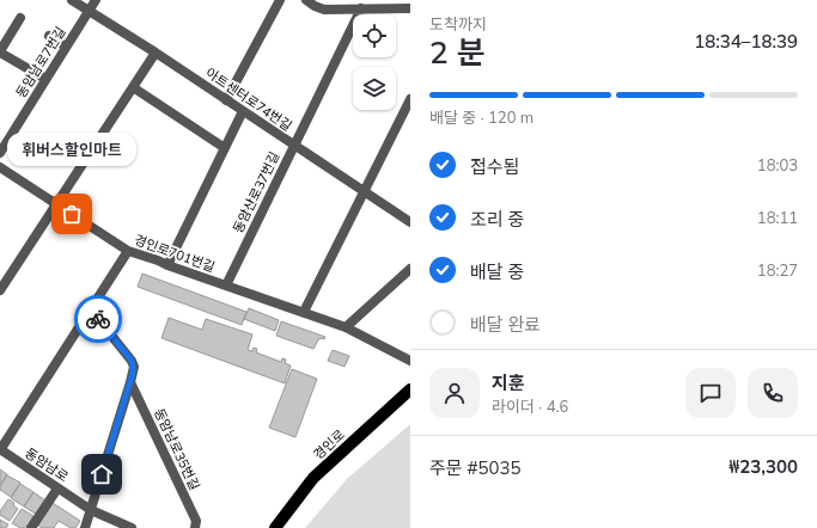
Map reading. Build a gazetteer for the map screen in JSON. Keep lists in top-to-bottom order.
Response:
{
  "streets": {
    "main road": ["경인로"],
    "street": [
      "동암남로7번길",
      "아트센터로74번길",
      "동암산로37번길",
      "경인로701번길",
      "동암남로35번길",
      "동암남로"
    ]
  },
  "crossings": [
    ["동암남로7번길", "아트센터로74번길"],
    ["아트센터로74번길", "동암산로37번길"],
    ["동암산로37번길", "경인로701번길"]
  ],
  "places": ["휘버스할인마트"],
  "page": {
    "heading": ["2 분", "도착까지", "18:34–18:39"],
    "panel": [
      "지훈",
      "라이더 · 4.6",
      "주문 #5035",
      "₩23,300"
    ],
    "bar": "배달 중 · 120 m",
    "bubble": "휘버스할인마트",
    "list": [
      ["접수됨", "18:03"],
      ["조리 중", "18:11"],
      ["배달 중", "18:27"],
      "배달 완료"
    ]
  }
}
